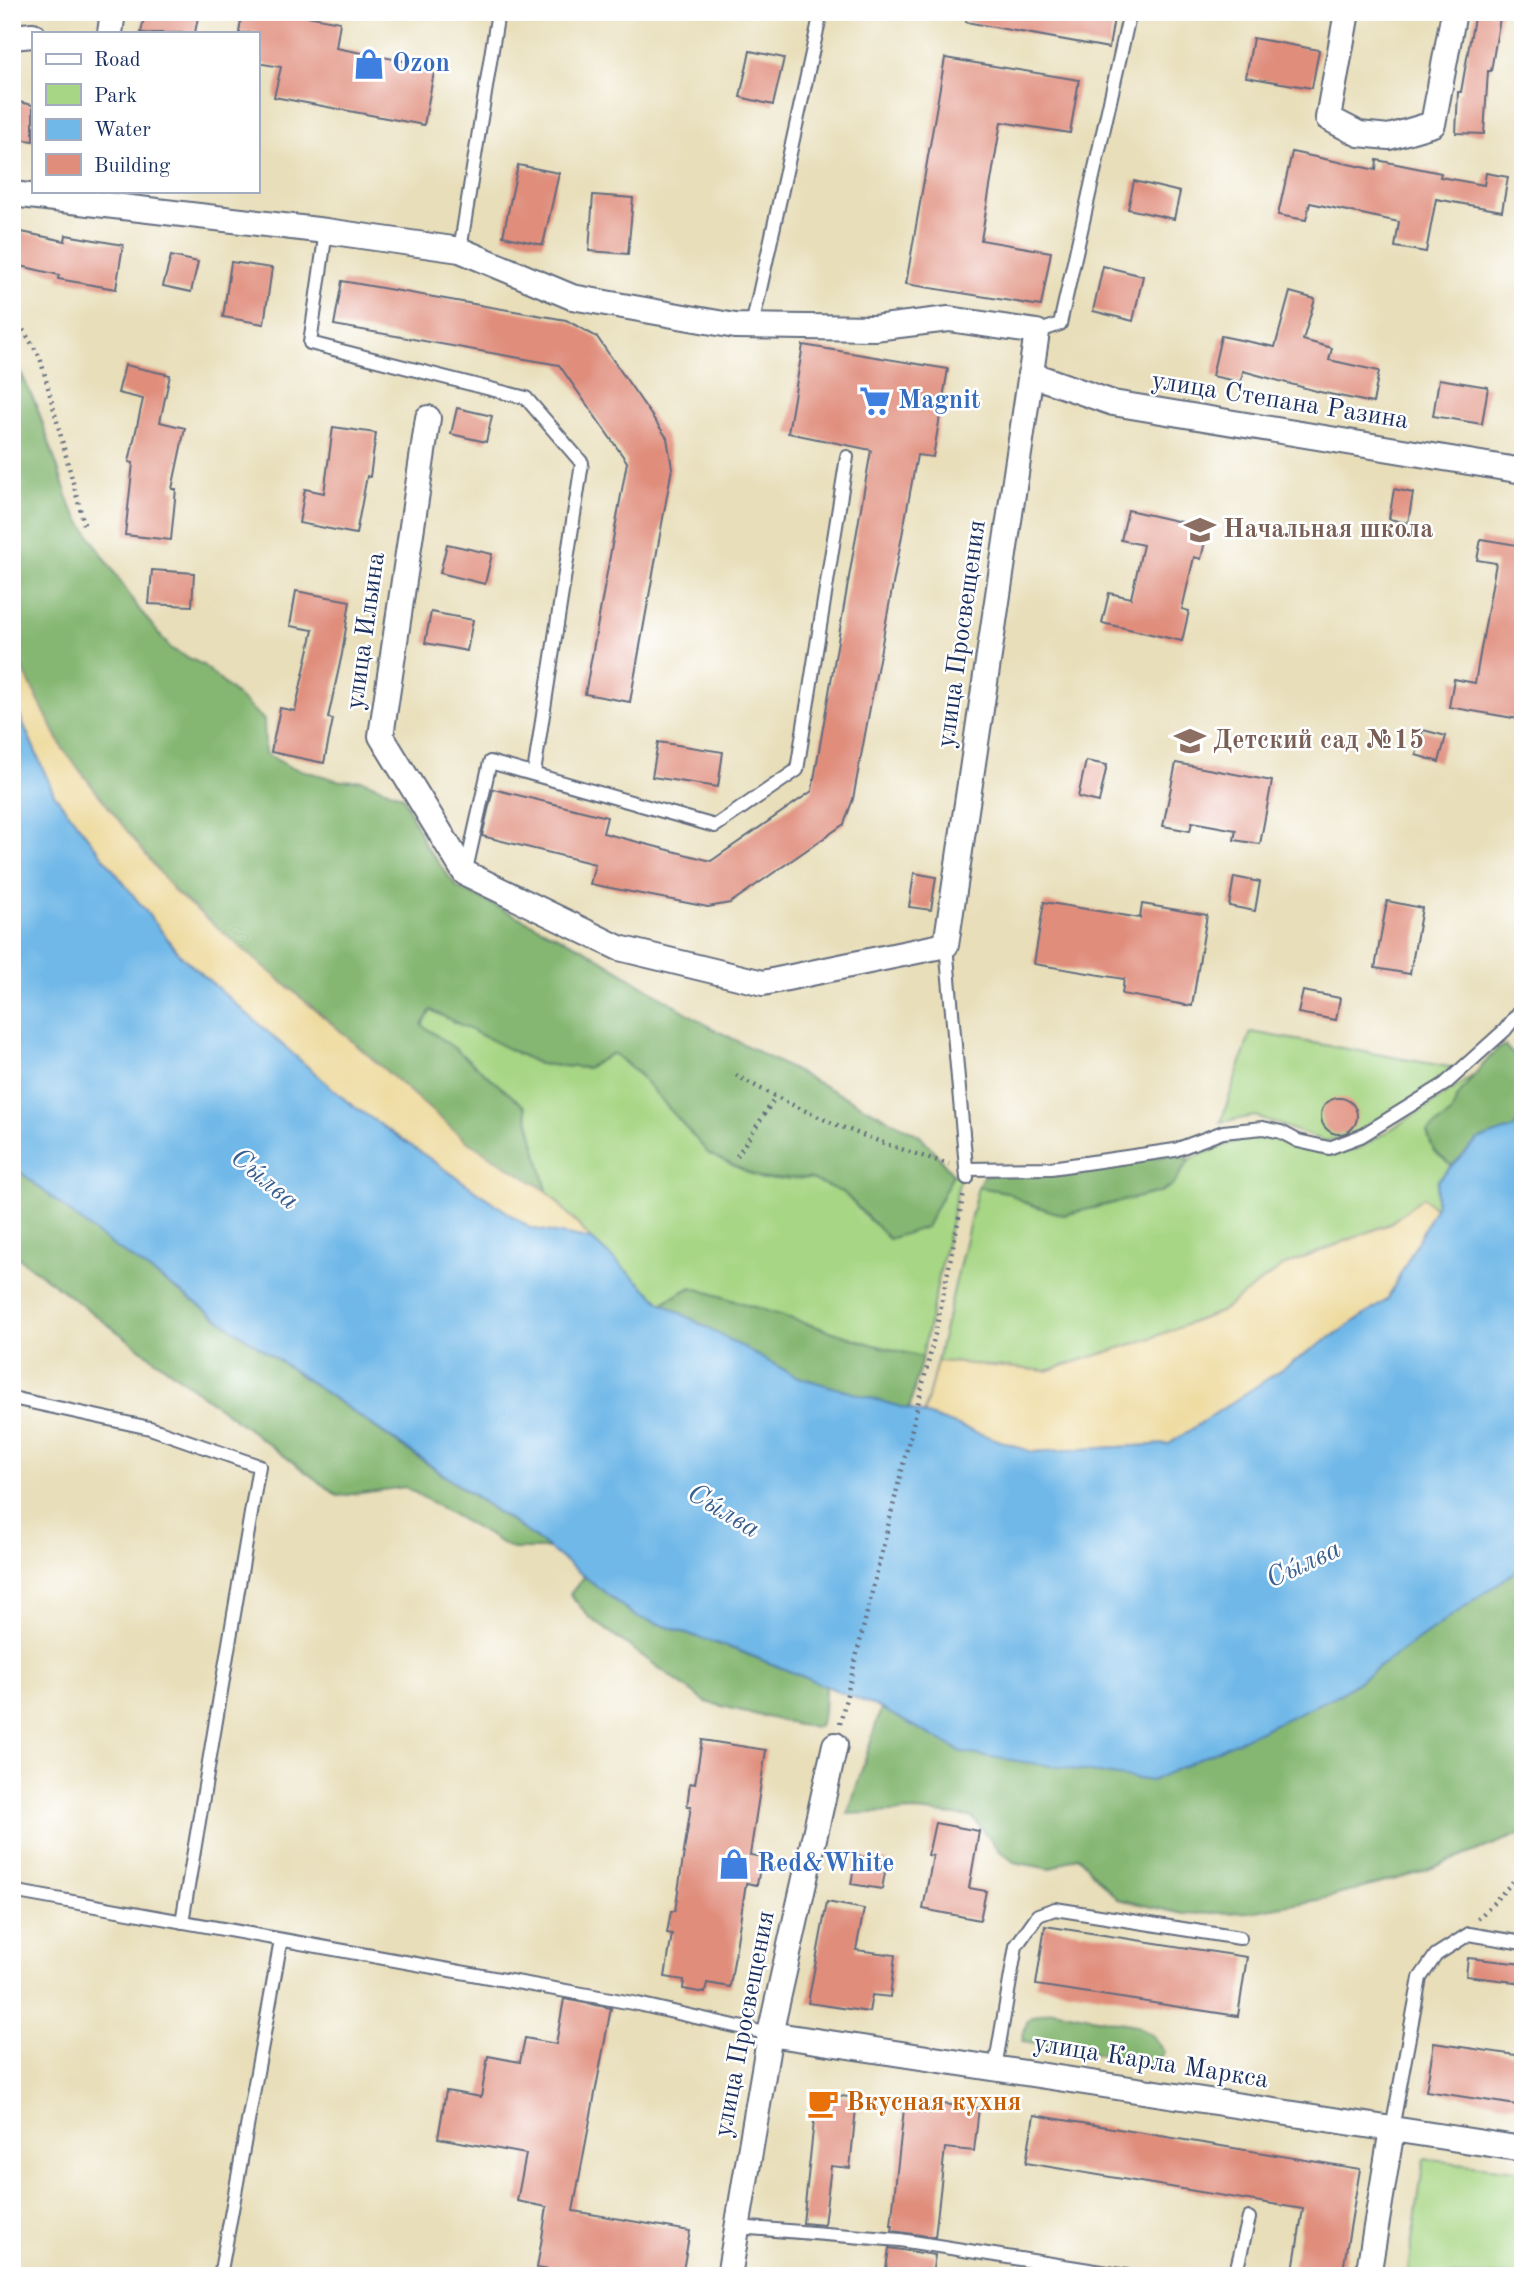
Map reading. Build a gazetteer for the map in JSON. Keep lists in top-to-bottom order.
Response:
{
  "streets": {
    "street": [
      "улица Степана Разина",
      "улица Ильина",
      "улица Просвещения",
      "улица Карла Маркса"
    ]
  },
  "crossings": [
    ["улица Степана Разина", "улица Просвещения"],
    ["улица Просвещения", "улица Карла Маркса"]
  ],
  "water": ["Сы́лва"],
  "places": {
    "shop": ["Ozon", "Red&White"],
    "supermarket": ["Magnit"],
    "school or university": ["Начальная школа", "Детский сад №15"],
    "cafe": ["Вкусная кухня"]
  },
  "legend": [
    "Road",
    "Park",
    "Water",
    "Building"
  ]
}
